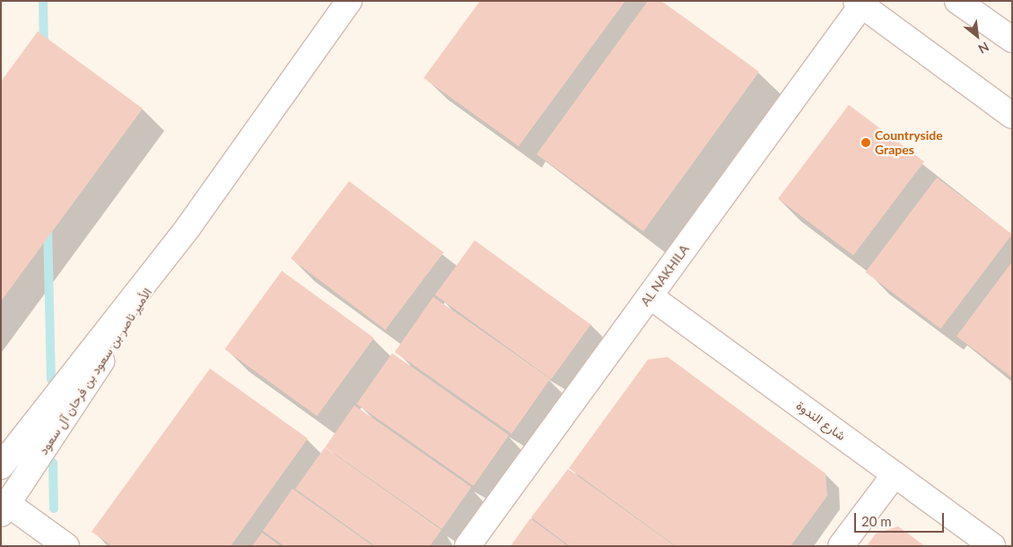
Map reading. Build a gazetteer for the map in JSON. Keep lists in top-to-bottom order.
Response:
{
  "streets": {
    "street": ["AL NAKHILA", "الأمير ناصر بن سعود بن فرحان آل سعود", "شارع الندوة"]
  },
  "crossings": [
    ["AL NAKHILA", "شارع الندوة"]
  ],
  "places": ["Countryside Grapes"],
  "scale_bar": "20 m",
  "north": "bottom right"
}
